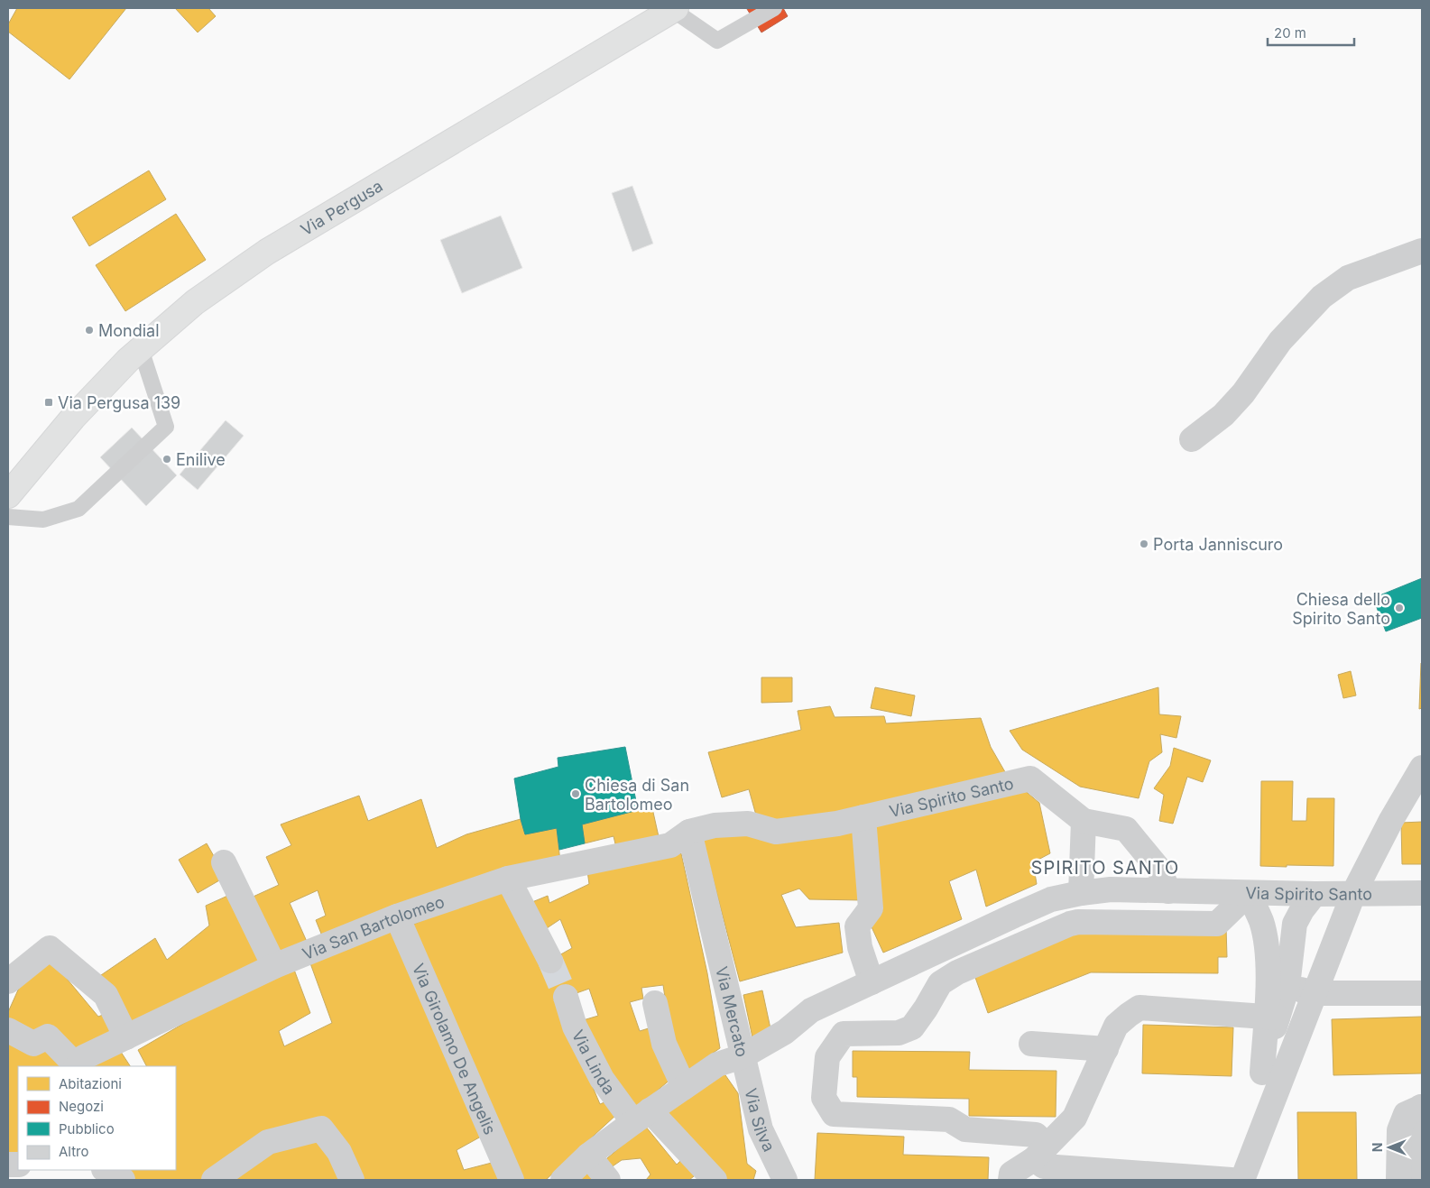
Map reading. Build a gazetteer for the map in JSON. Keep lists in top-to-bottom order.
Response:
{
  "streets": {
    "main road": ["Via Pergusa"],
    "street": [
      "Via Spirito Santo",
      "Via San Bartolomeo",
      "Via Mercato",
      "Via Girolamo De Angelis",
      "Via Linda",
      "Via Silva"
    ]
  },
  "crossings": [
    ["Via Spirito Santo", "Via San Bartolomeo"],
    ["Via Spirito Santo", "Via Mercato"],
    ["Via Spirito Santo", "Via Silva"],
    ["Via San Bartolomeo", "Via Mercato"],
    ["Via San Bartolomeo", "Via Girolamo De Angelis"],
    ["Via Mercato", "Via Linda"],
    ["Via Mercato", "Via Silva"]
  ],
  "districts": ["SPIRITO SANTO"],
  "places": {
    "other": [
      "Mondial",
      "Enilive",
      "Porta Janniscuro",
      "Chiesa dello Spirito Santo",
      "Chiesa di San Bartolomeo"
    ],
    "transit": ["Via Pergusa 139"]
  },
  "legend": [
    "Abitazioni",
    "Negozi",
    "Pubblico",
    "Altro"
  ],
  "scale_bar": "20 m",
  "north": "left"
}
